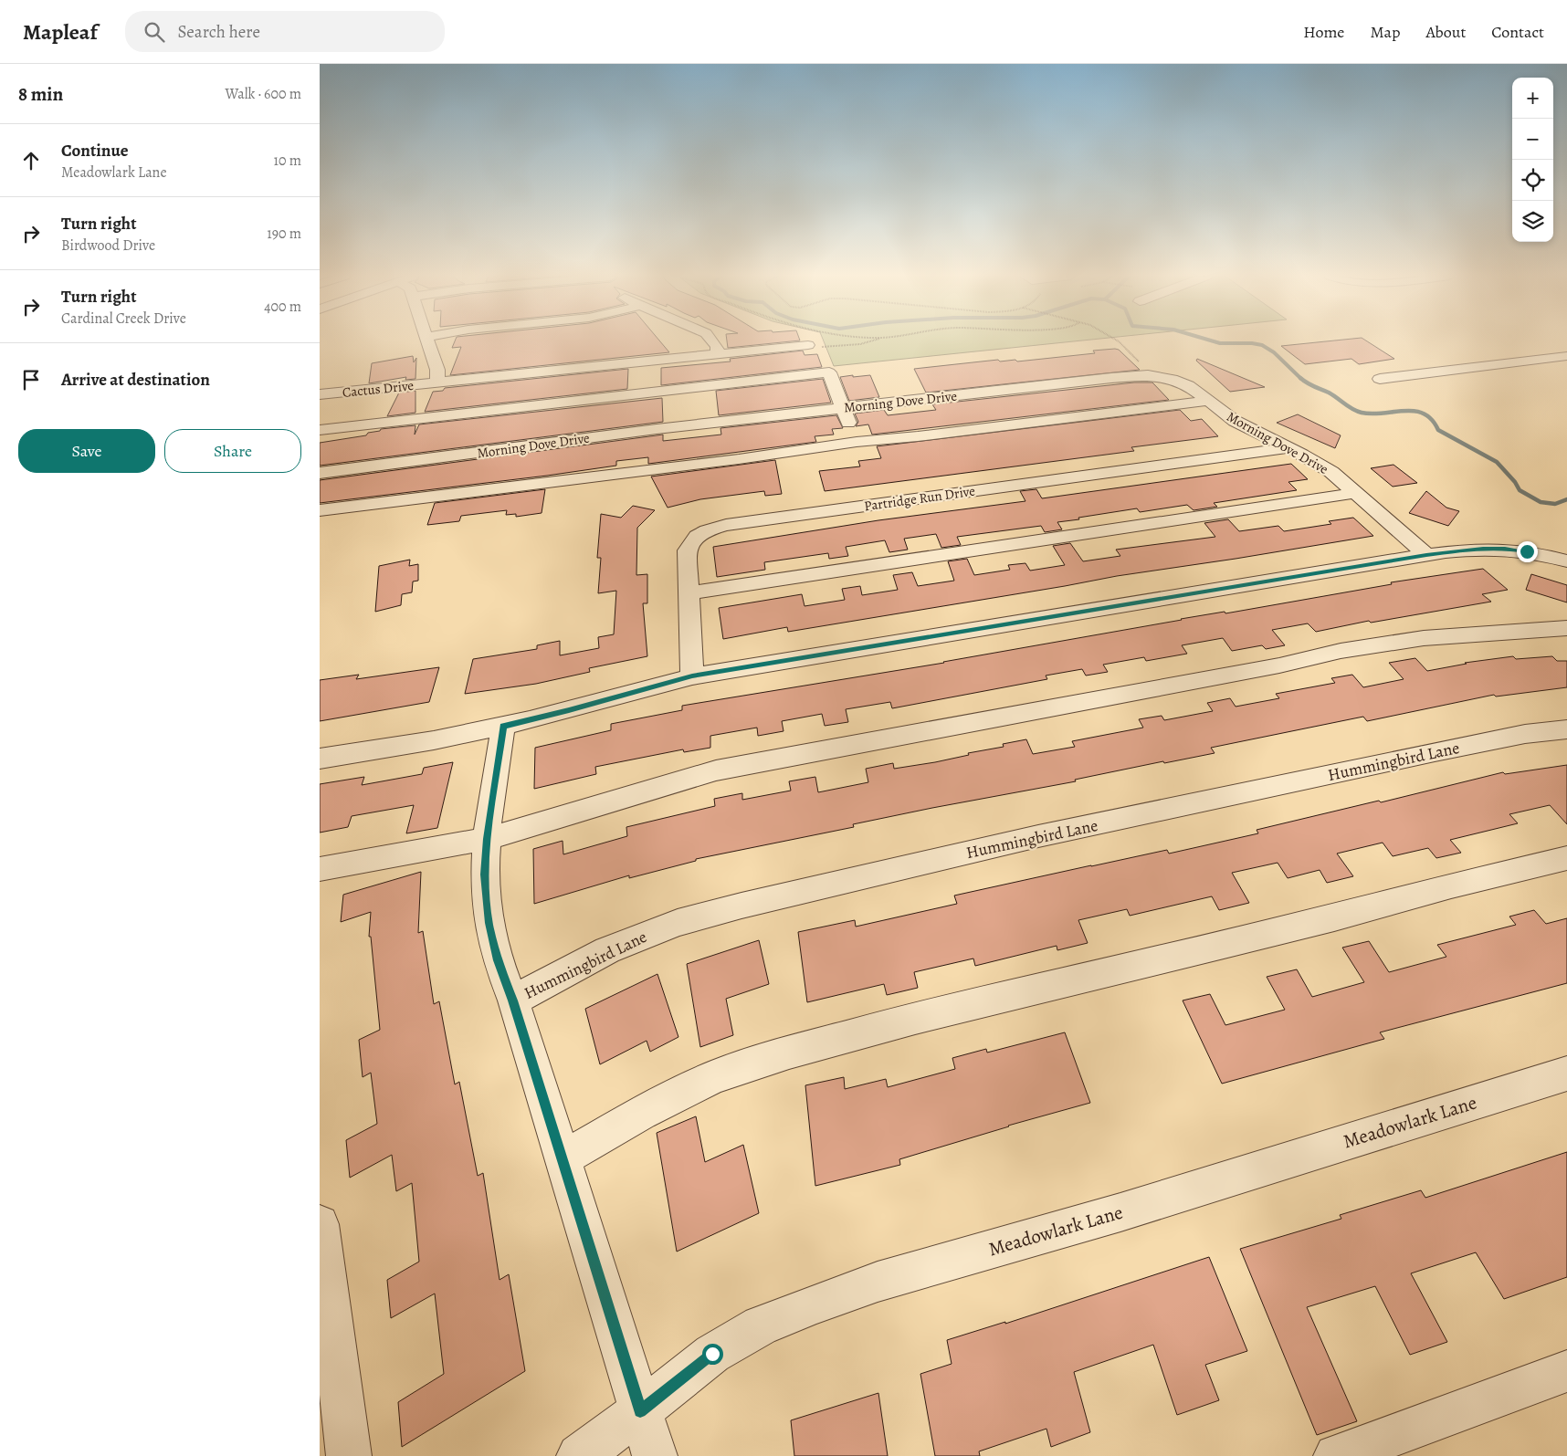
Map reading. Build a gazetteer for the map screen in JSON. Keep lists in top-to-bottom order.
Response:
{
  "streets": {
    "street": [
      "Cactus Drive",
      "Morning Dove Drive",
      "Partridge Run Drive",
      "Hummingbird Lane",
      "Meadowlark Lane"
    ]
  },
  "crossings": [
    ["Morning Dove Drive", "Partridge Run Drive"]
  ],
  "page": {
    "header": "Mapleaf",
    "search": "Search here",
    "nav": [
      "Home",
      "Map",
      "About",
      "Contact"
    ],
    "heading": ["8 min", "Walk · 600 m"],
    "map_buttons": ["+", "−"],
    "list": [
      ["Continue", "Meadowlark Lane", "10 m"],
      ["Turn right", "Birdwood Drive", "190 m"],
      ["Turn right", "Cardinal Creek Drive", "400 m"],
      "Arrive at destination"
    ],
    "buttons": ["Save", "Share"]
  }
}
